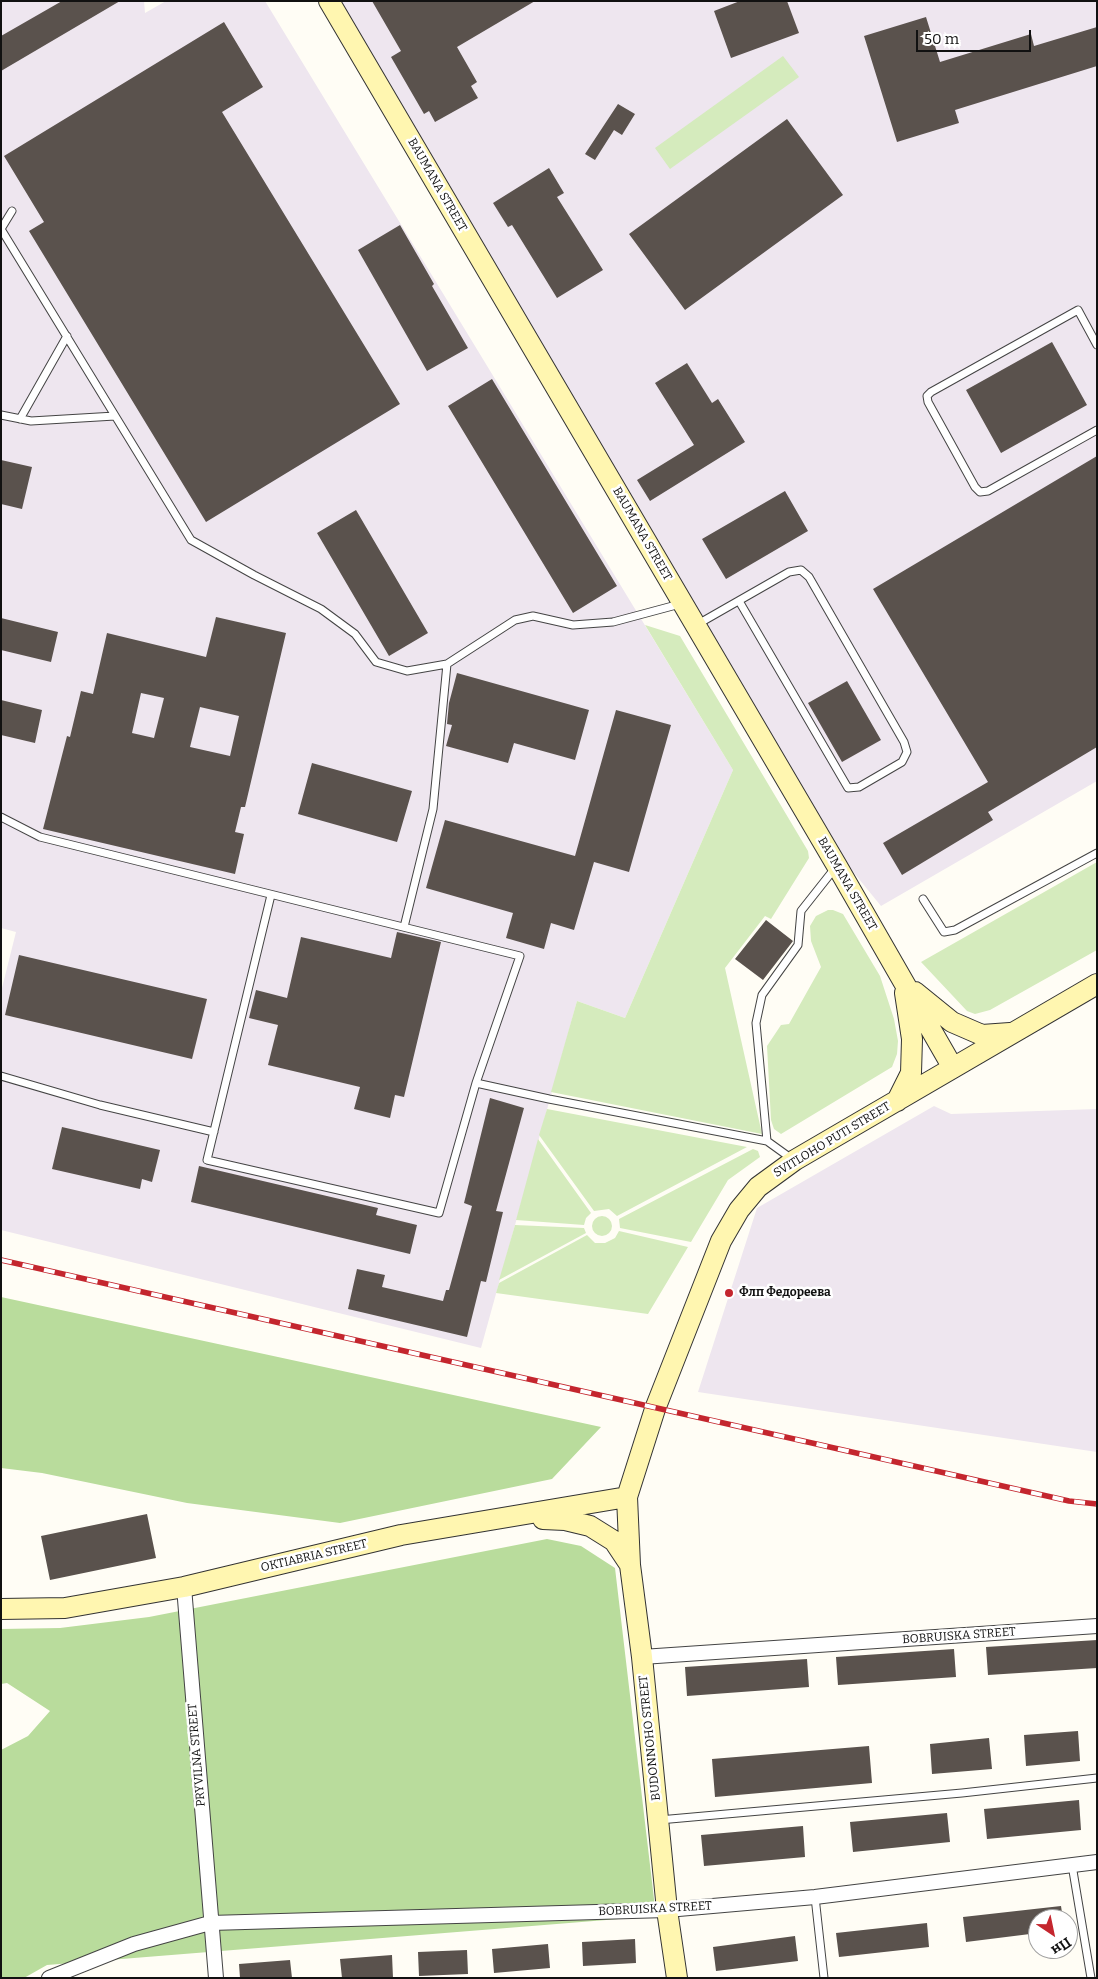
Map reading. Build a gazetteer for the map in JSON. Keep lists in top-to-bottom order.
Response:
{
  "streets": {
    "main road": [
      "BAUMANA STREET",
      "SVITLOHO PUTI STREET",
      "OKTIABRIA STREET",
      "BUDONNOHO STREET"
    ],
    "street": ["BOBRUISKA STREET", "PRYVILNA STREET"]
  },
  "crossings": [
    ["BAUMANA STREET", "SVITLOHO PUTI STREET"],
    ["SVITLOHO PUTI STREET", "OKTIABRIA STREET"],
    ["SVITLOHO PUTI STREET", "BUDONNOHO STREET"],
    ["OKTIABRIA STREET", "BUDONNOHO STREET"],
    ["OKTIABRIA STREET", "PRYVILNA STREET"],
    ["BOBRUISKA STREET", "BUDONNOHO STREET"],
    ["BOBRUISKA STREET", "PRYVILNA STREET"]
  ],
  "places": ["Флп Федореева"],
  "scale_bar": "50 m",
  "north": "bottom right"
}
